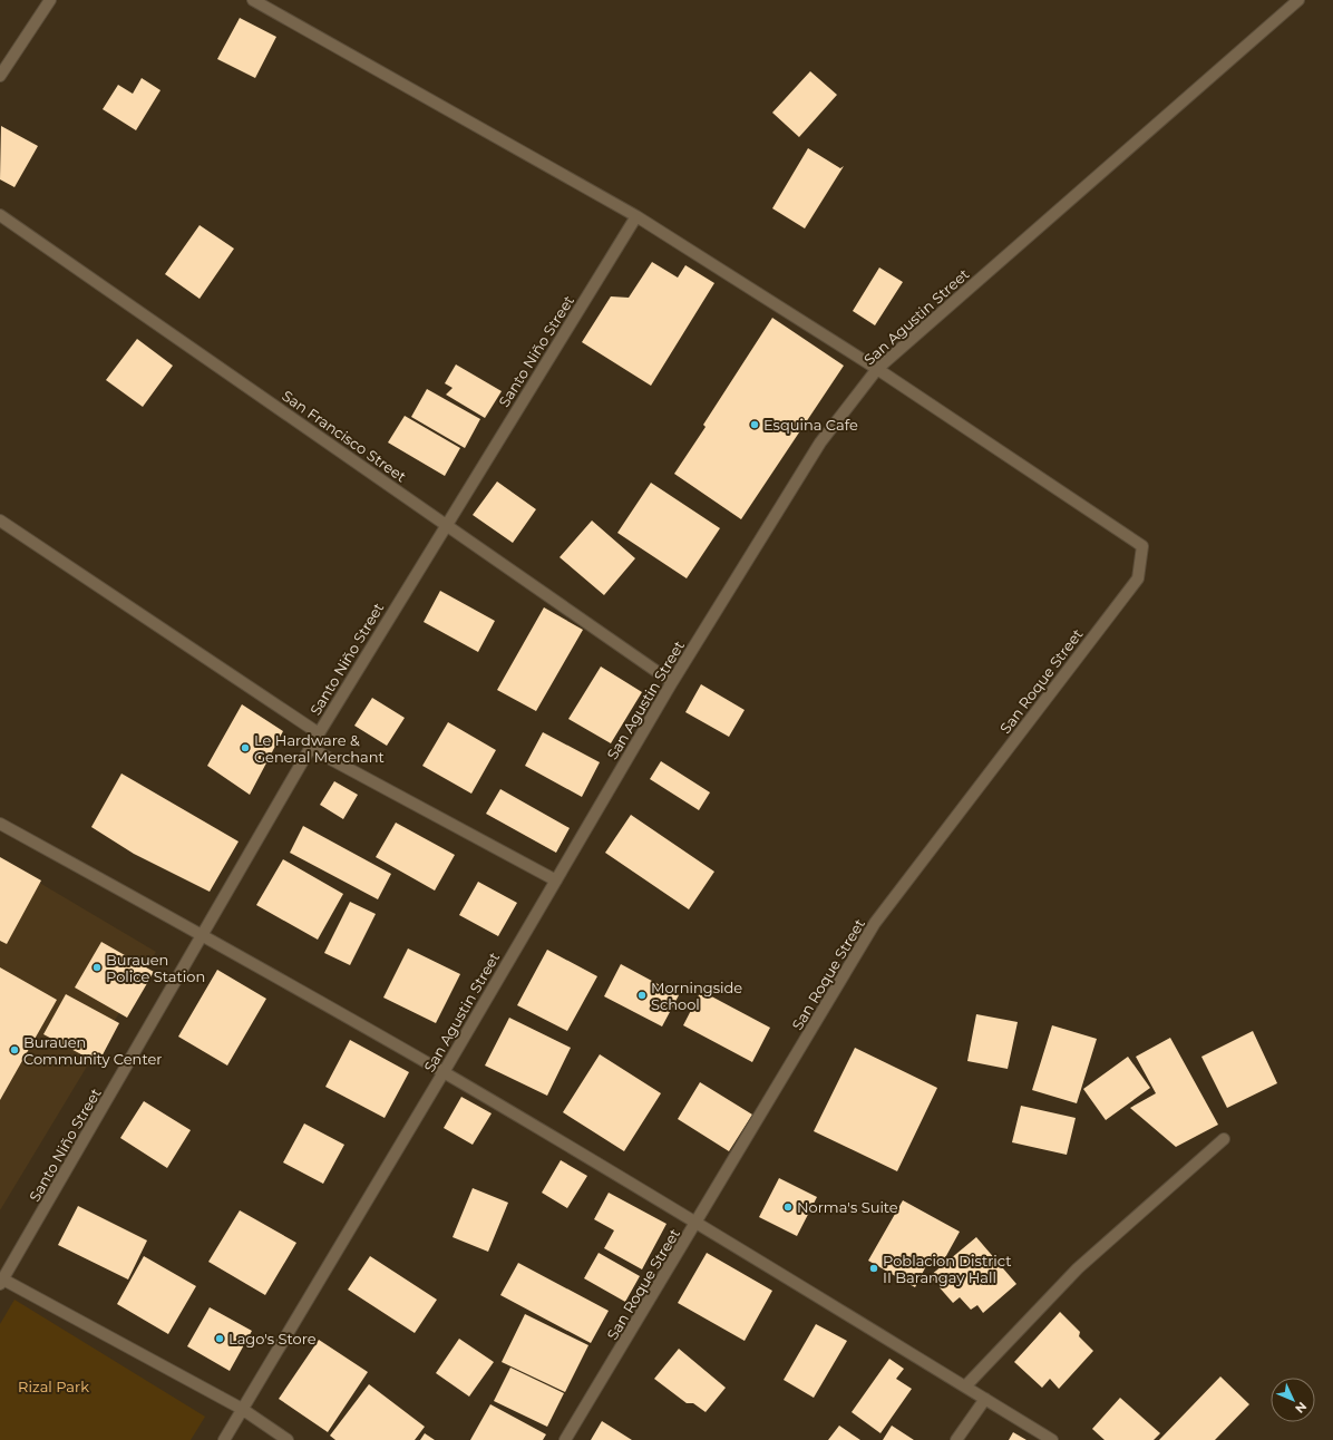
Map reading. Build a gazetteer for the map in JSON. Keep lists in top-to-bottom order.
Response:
{
  "streets": {
    "street": [
      "San Agustin Street",
      "Santo Niño Street",
      "San Francisco Street",
      "San Roque Street"
    ]
  },
  "crossings": [
    ["San Agustin Street", "San Francisco Street"],
    ["San Agustin Street", "San Roque Street"],
    ["Santo Niño Street", "San Francisco Street"]
  ],
  "parks": ["Rizal Park"],
  "places": [
    "Esquina Cafe",
    "Le Hardware & General Merchant",
    "Burauen Police Station",
    "Morningside School",
    "Burauen Community Center",
    "Norma's Suite",
    "Poblacion District II Barangay Hall",
    "Lago's Store"
  ],
  "north": "bottom right"
}
